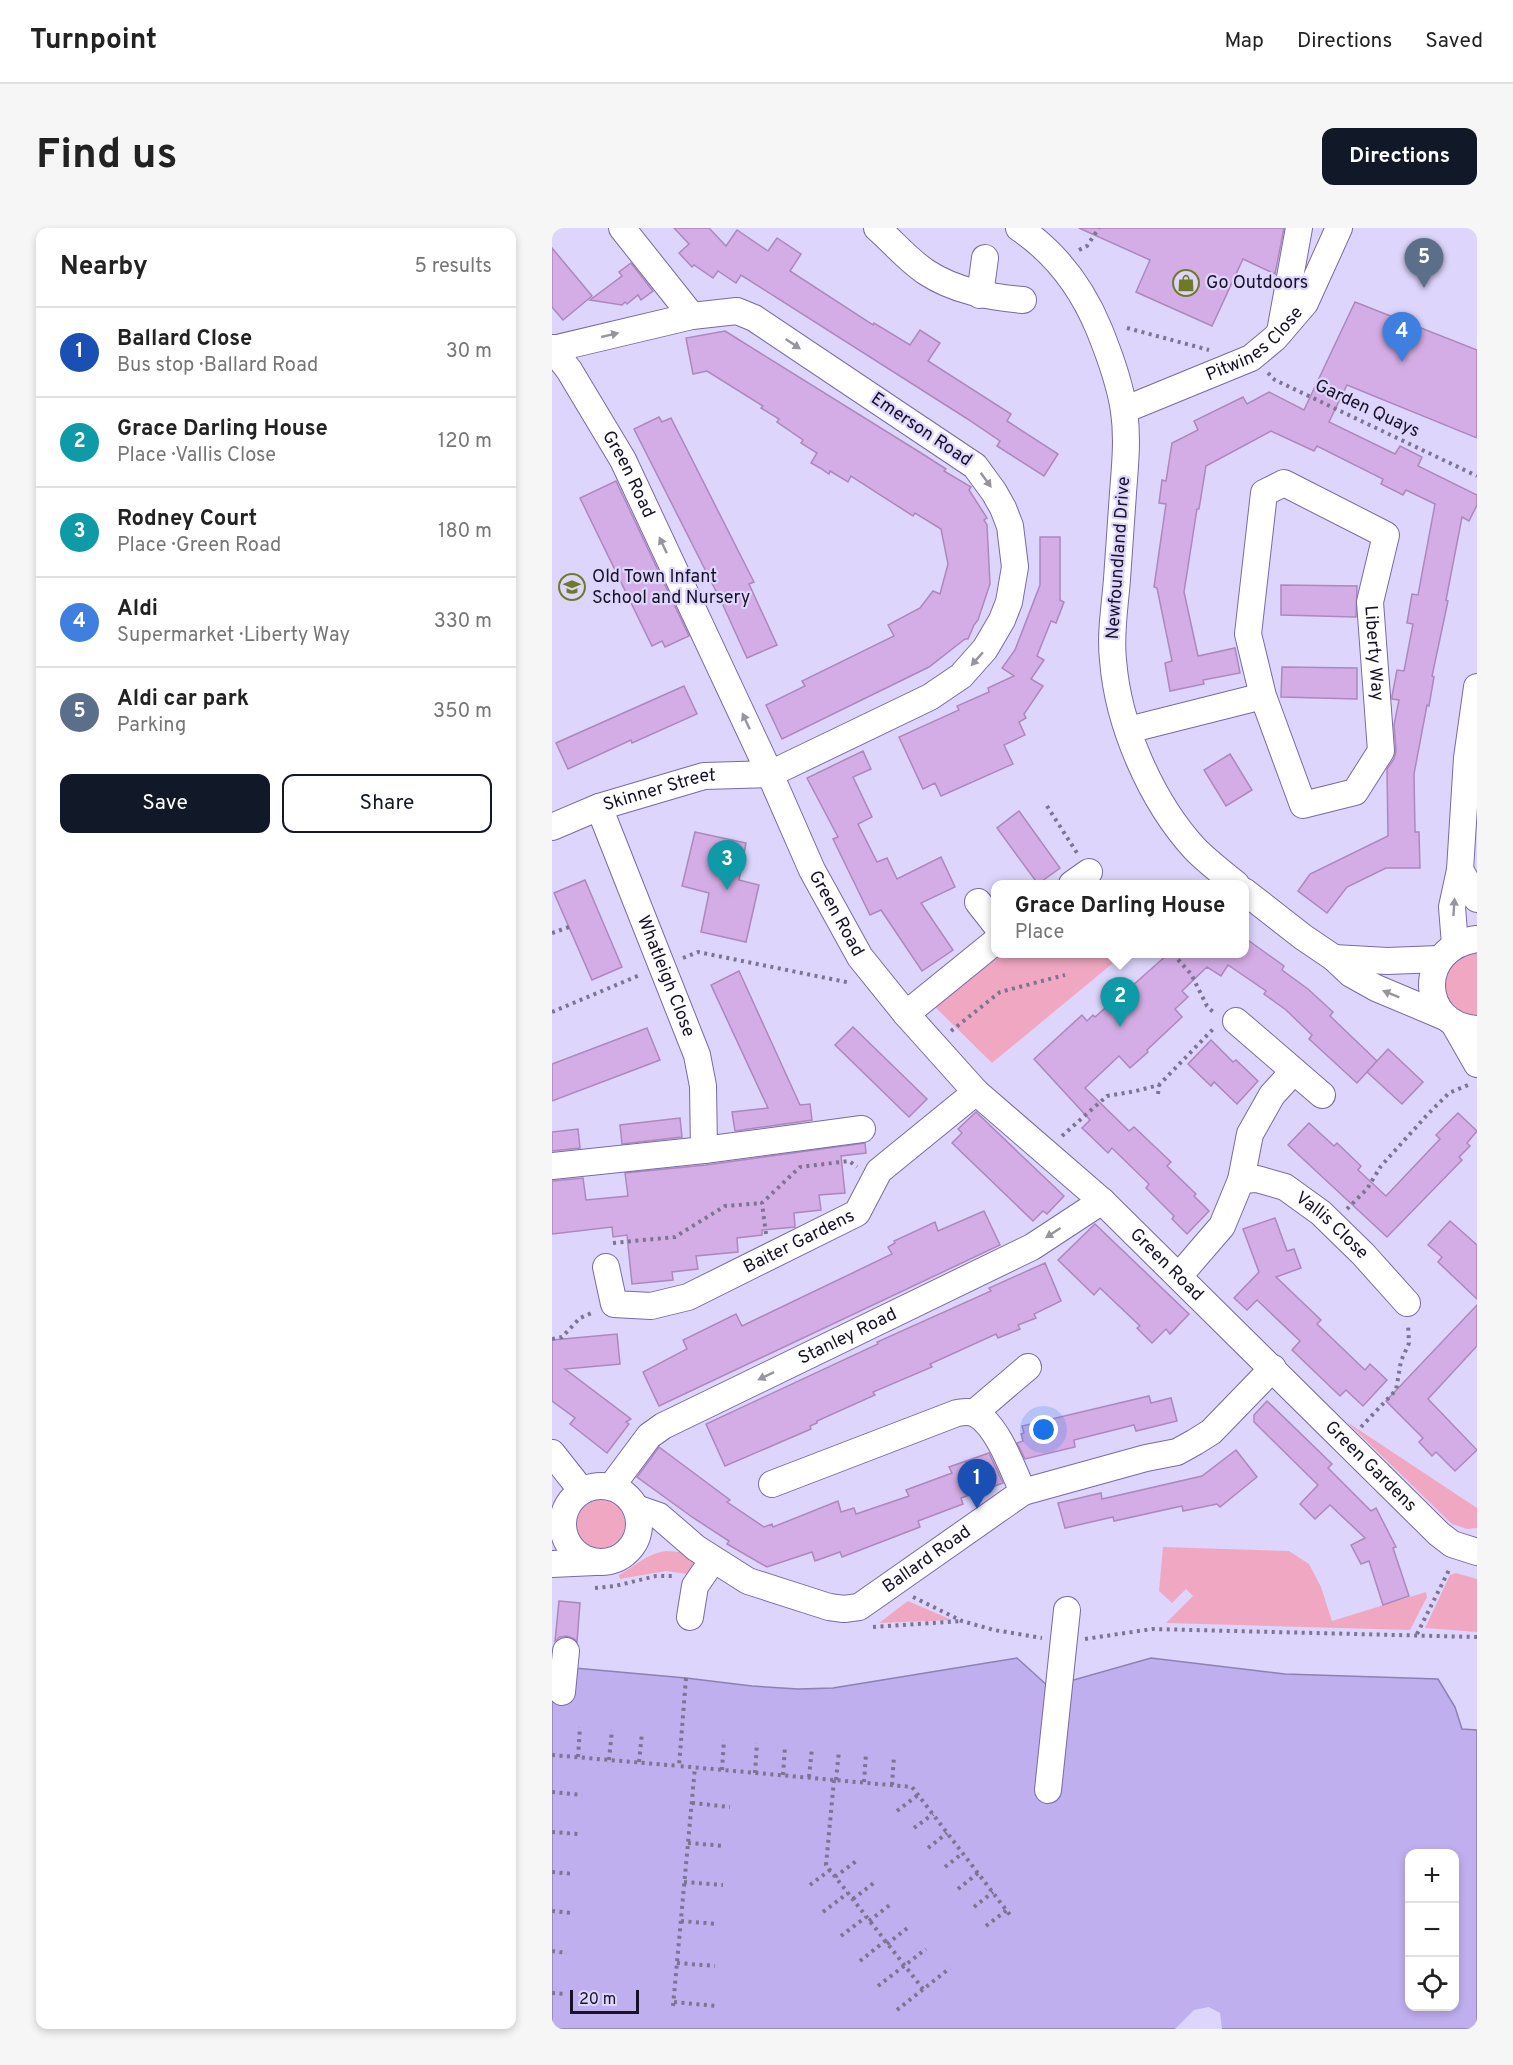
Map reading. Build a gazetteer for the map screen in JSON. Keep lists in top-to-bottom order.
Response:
{
  "streets": {
    "street": [
      "Pitwines Close",
      "Emerson Road",
      "Green Road",
      "Newfoundland Drive",
      "Liberty Way",
      "Skinner Street",
      "Whatleigh Close",
      "Vallis Close",
      "Baiter Gardens",
      "Stanley Road",
      "Green Gardens",
      "Ballard Road"
    ],
    "path": ["Garden Quays"]
  },
  "crossings": [
    ["Pitwines Close", "Garden Quays"],
    ["Pitwines Close", "Newfoundland Drive"],
    ["Emerson Road", "Green Road"],
    ["Emerson Road", "Skinner Street"],
    ["Green Road", "Skinner Street"],
    ["Green Road", "Baiter Gardens"],
    ["Green Road", "Stanley Road"],
    ["Green Road", "Green Gardens"],
    ["Green Road", "Ballard Road"],
    ["Skinner Street", "Whatleigh Close"],
    ["Stanley Road", "Ballard Road"],
    ["Green Gardens", "Ballard Road"]
  ],
  "one_way": ["Green Road"],
  "places": {
    "shop": ["Go Outdoors"],
    "school or university": ["Old Town Infant School and Nursery"]
  },
  "scale_bar": "20 m",
  "page": {
    "header": "Turnpoint",
    "nav": ["Map", "Directions", "Saved"],
    "buttons": [
      "Directions",
      ["Save", "Share"]
    ],
    "title": "Find us",
    "heading": ["Nearby", "5 results"],
    "pins": [
      "5",
      "4",
      "3",
      "2",
      "1"
    ],
    "list": [
      {
        "mark": "1",
        "name": "Ballard Close",
        "note": "Bus stop · Ballard Road",
        "value": "30 m"
      },
      {
        "mark": "2",
        "name": "Grace Darling House",
        "note": "Place · Vallis Close",
        "value": "120 m"
      },
      {
        "mark": "3",
        "name": "Rodney Court",
        "note": "Place · Green Road",
        "value": "180 m"
      },
      {
        "mark": "4",
        "name": "Aldi",
        "note": "Supermarket · Liberty Way",
        "value": "330 m"
      },
      {
        "mark": "5",
        "name": "Aldi car park",
        "note": "Parking",
        "value": "350 m"
      }
    ],
    "popup": ["Grace Darling House", "Place"],
    "map_buttons": ["+", "−"],
    "scale": "20 m"
  }
}
